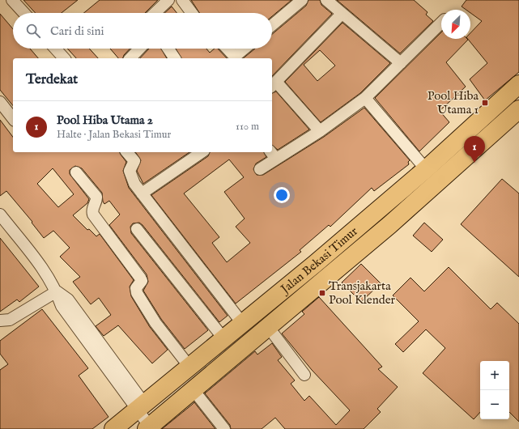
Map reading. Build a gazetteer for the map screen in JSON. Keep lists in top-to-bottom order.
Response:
{
  "streets": {
    "main road": ["Jalan Bekasi Timur"]
  },
  "places": {
    "transit": ["Pool Hiba Utama 1", "Transjakarta Pool Klender"]
  },
  "north": "bottom left",
  "page": {
    "search": "Cari di sini",
    "heading": "Terdekat",
    "list": [
      {
        "mark": "1",
        "name": "Pool Hiba Utama 2",
        "note": "Halte · Jalan Bekasi Timur",
        "value": "110 m"
      }
    ],
    "pins": "1",
    "map_buttons": ["+", "−"]
  }
}
